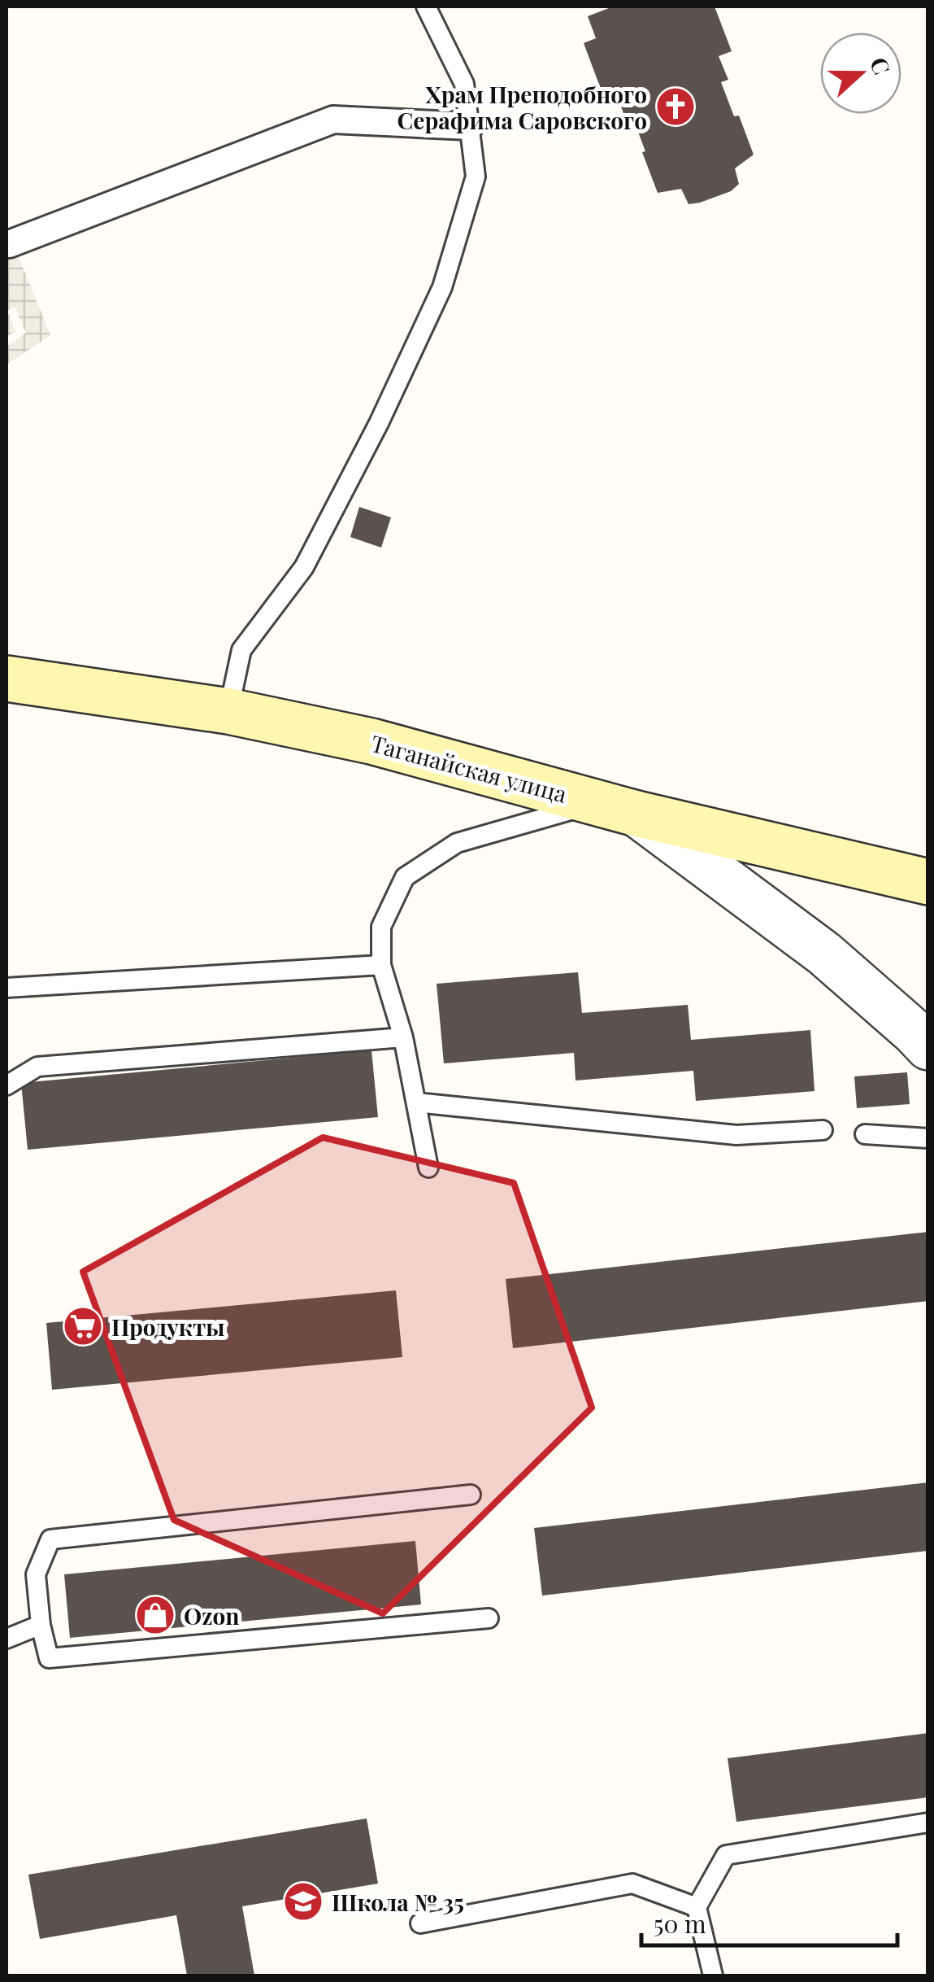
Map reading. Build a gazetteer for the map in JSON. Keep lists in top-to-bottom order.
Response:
{
  "streets": {
    "main road": ["Таганайская улица"]
  },
  "places": {
    "church": ["Храм Преподобного Серафима Саровского"],
    "supermarket": ["Продукты"],
    "shop": ["Ozon"],
    "school or university": ["Школа № 35"]
  },
  "scale_bar": "50 m",
  "north": "right"
}
